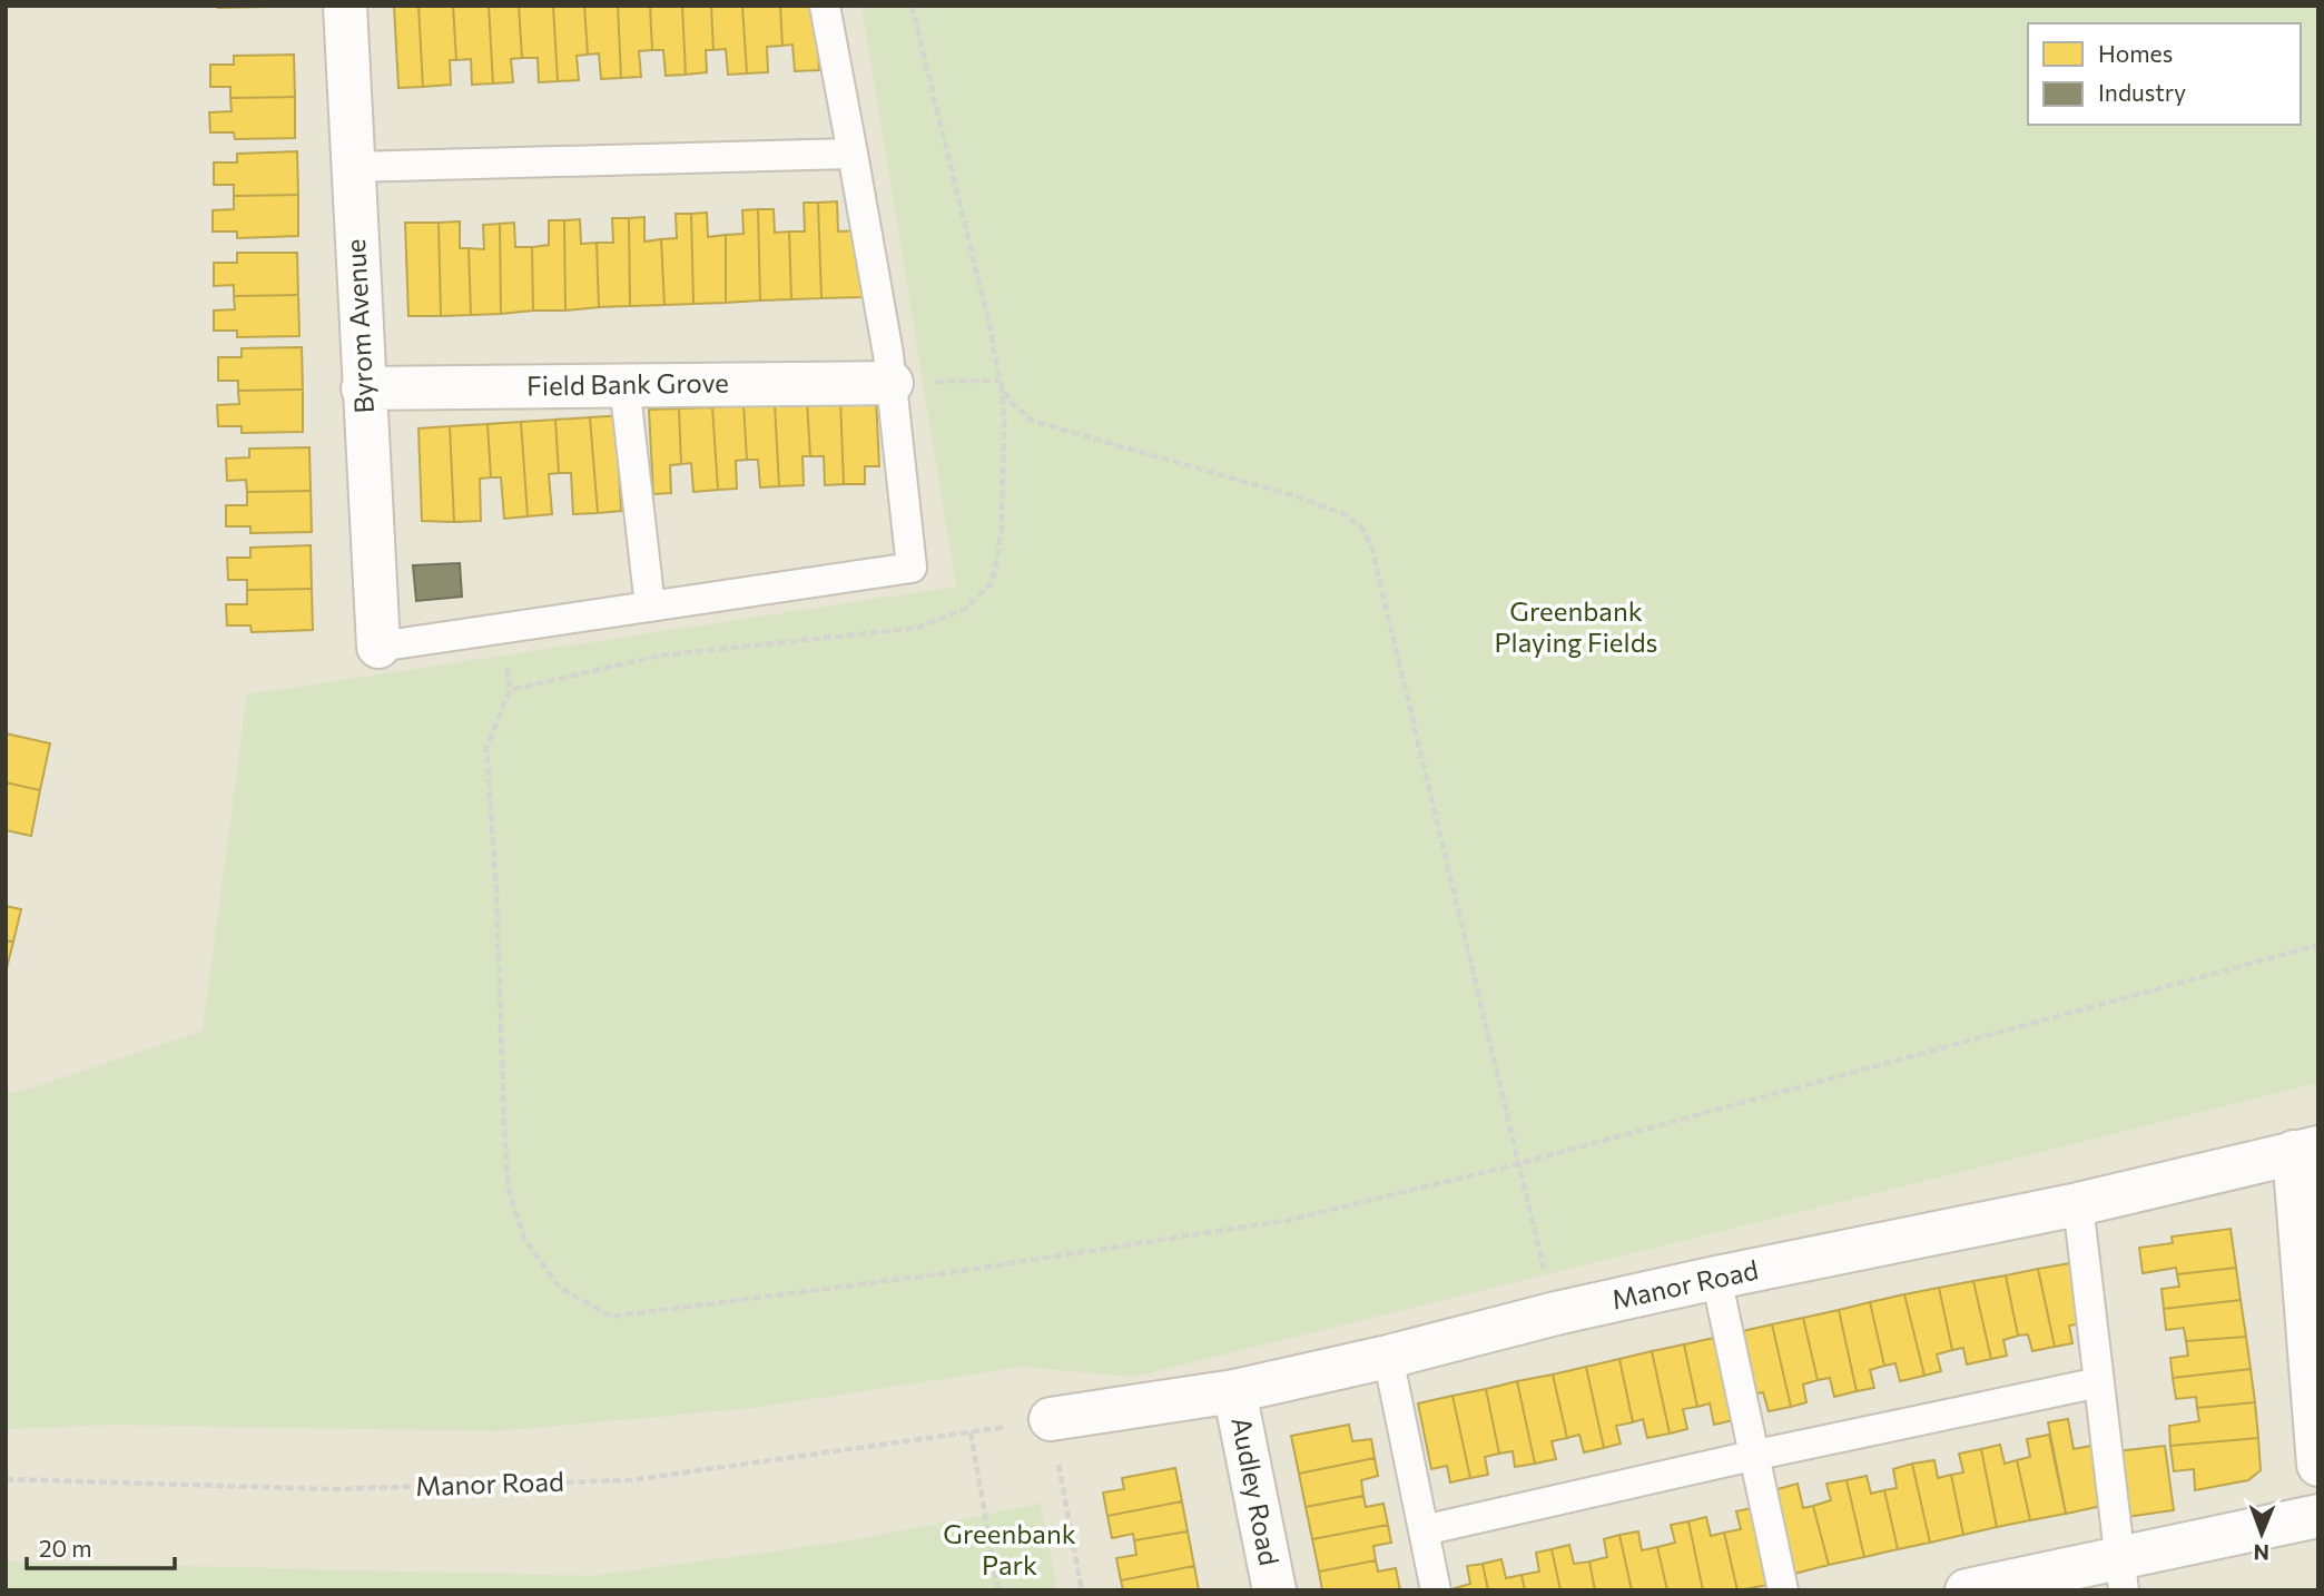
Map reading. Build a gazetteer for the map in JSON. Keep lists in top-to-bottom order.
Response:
{
  "streets": {
    "street": [
      "Byrom Avenue",
      "Field Bank Grove",
      "Manor Road",
      "Audley Road"
    ]
  },
  "crossings": [
    ["Byrom Avenue", "Field Bank Grove"],
    ["Manor Road", "Audley Road"]
  ],
  "parks": ["Greenbank Playing Fields", "Greenbank Park"],
  "legend": ["Homes", "Industry"],
  "scale_bar": "20 m",
  "north": "bottom"
}
